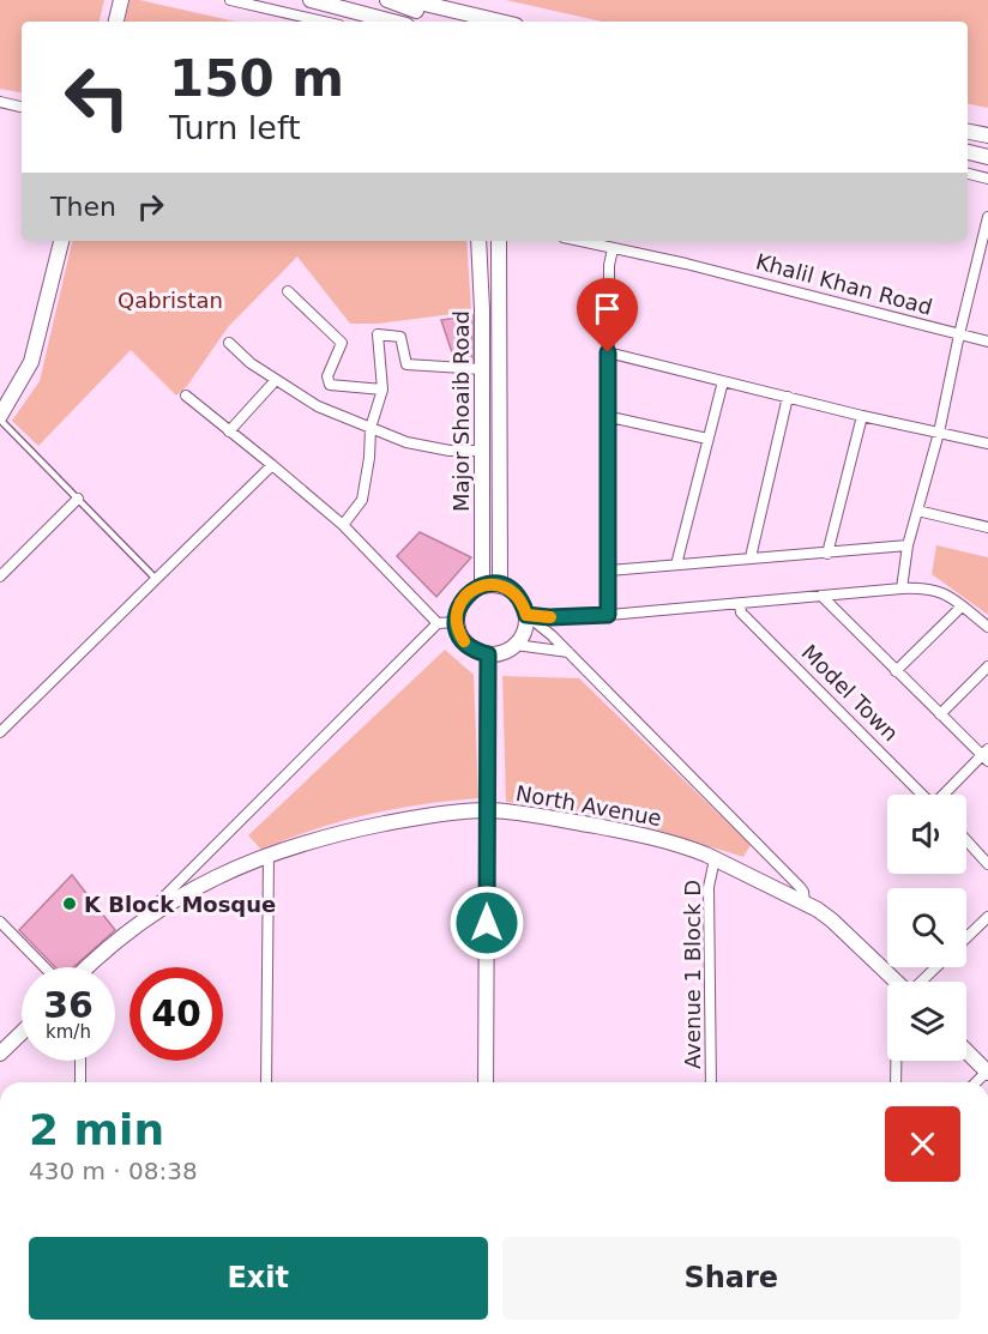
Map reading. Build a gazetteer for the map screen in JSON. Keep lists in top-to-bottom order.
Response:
{
  "streets": {
    "street": [
      "Khalil Khan Road",
      "Major Shoaib Road",
      "Model Town",
      "North Avenue",
      "Avenue 1 Block D"
    ]
  },
  "crossings": [
    ["North Avenue", "Avenue 1 Block D"]
  ],
  "parks": ["Qabristan"],
  "places": ["K Block Mosque"],
  "page": {
    "turn": ["150 m", "Turn left"],
    "then": "Then",
    "speed": "36 km/h",
    "limit": "40",
    "heading": ["2 min", "430 m · 08:38"],
    "buttons": ["Exit", "Share"]
  }
}
